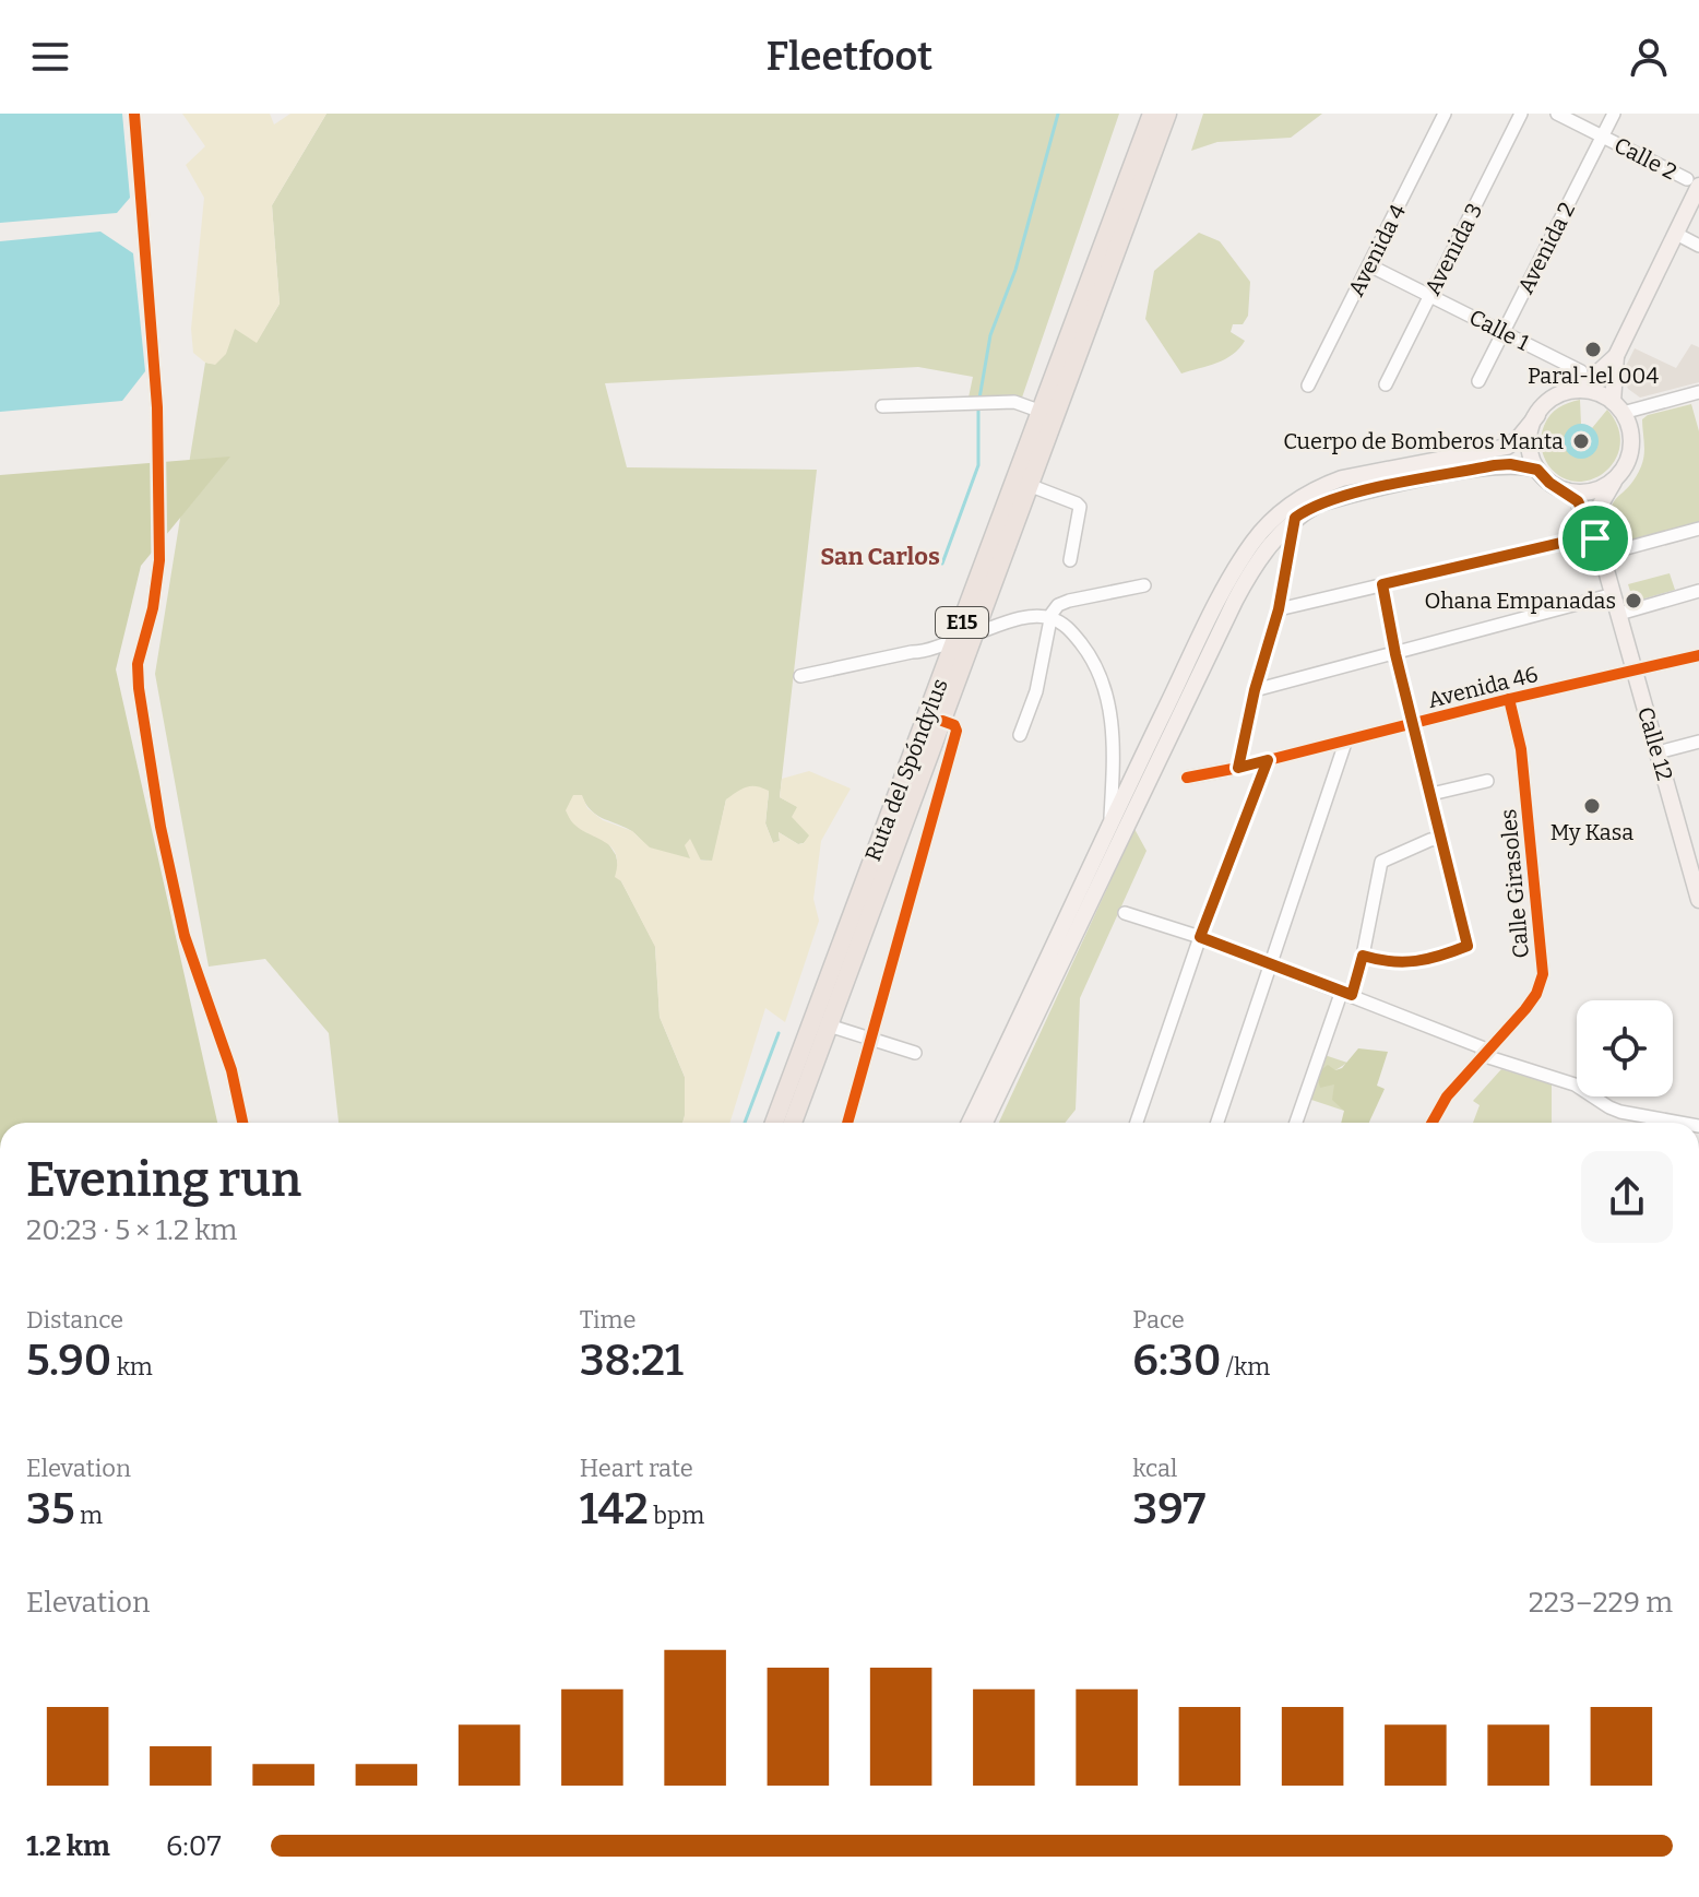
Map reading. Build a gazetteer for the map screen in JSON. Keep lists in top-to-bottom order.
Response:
{
  "streets": {
    "highway": ["E15", "Ruta del Spóndylus"],
    "main road": ["Calle 12"],
    "street": [
      "Calle 2",
      "Avenida 2",
      "Avenida 3",
      "Avenida 4",
      "Calle 1",
      "Avenida 46",
      "Calle Girasoles"
    ]
  },
  "crossings": [
    ["Calle 2", "Avenida 2"],
    ["Avenida 2", "Calle 1"],
    ["Avenida 3", "Calle 1"],
    ["Avenida 4", "Calle 1"],
    ["Avenida 46", "Calle 12"],
    ["Avenida 46", "Calle Girasoles"]
  ],
  "districts": ["San Carlos"],
  "places": [
    "Paral-lel 004",
    "Cuerpo de Bomberos Manta",
    "Ohana Empanadas",
    "My Kasa"
  ],
  "page": {
    "header": "Fleetfoot",
    "heading": ["Evening run", "20:23 · 5 × 1.2 km"],
    "stats": [
      ["Distance", "5.90 km"],
      ["Time", "38:21"],
      ["Pace", "6:30 /km"],
      ["Elevation", "35 m"],
      ["Heart rate", "142 bpm"],
      ["kcal", "397"]
    ],
    "chart": ["Elevation", "223–229 m"],
    "list": [
      {
        "name": "1.2 km",
        "note": "6:07"
      }
    ]
  }
}
